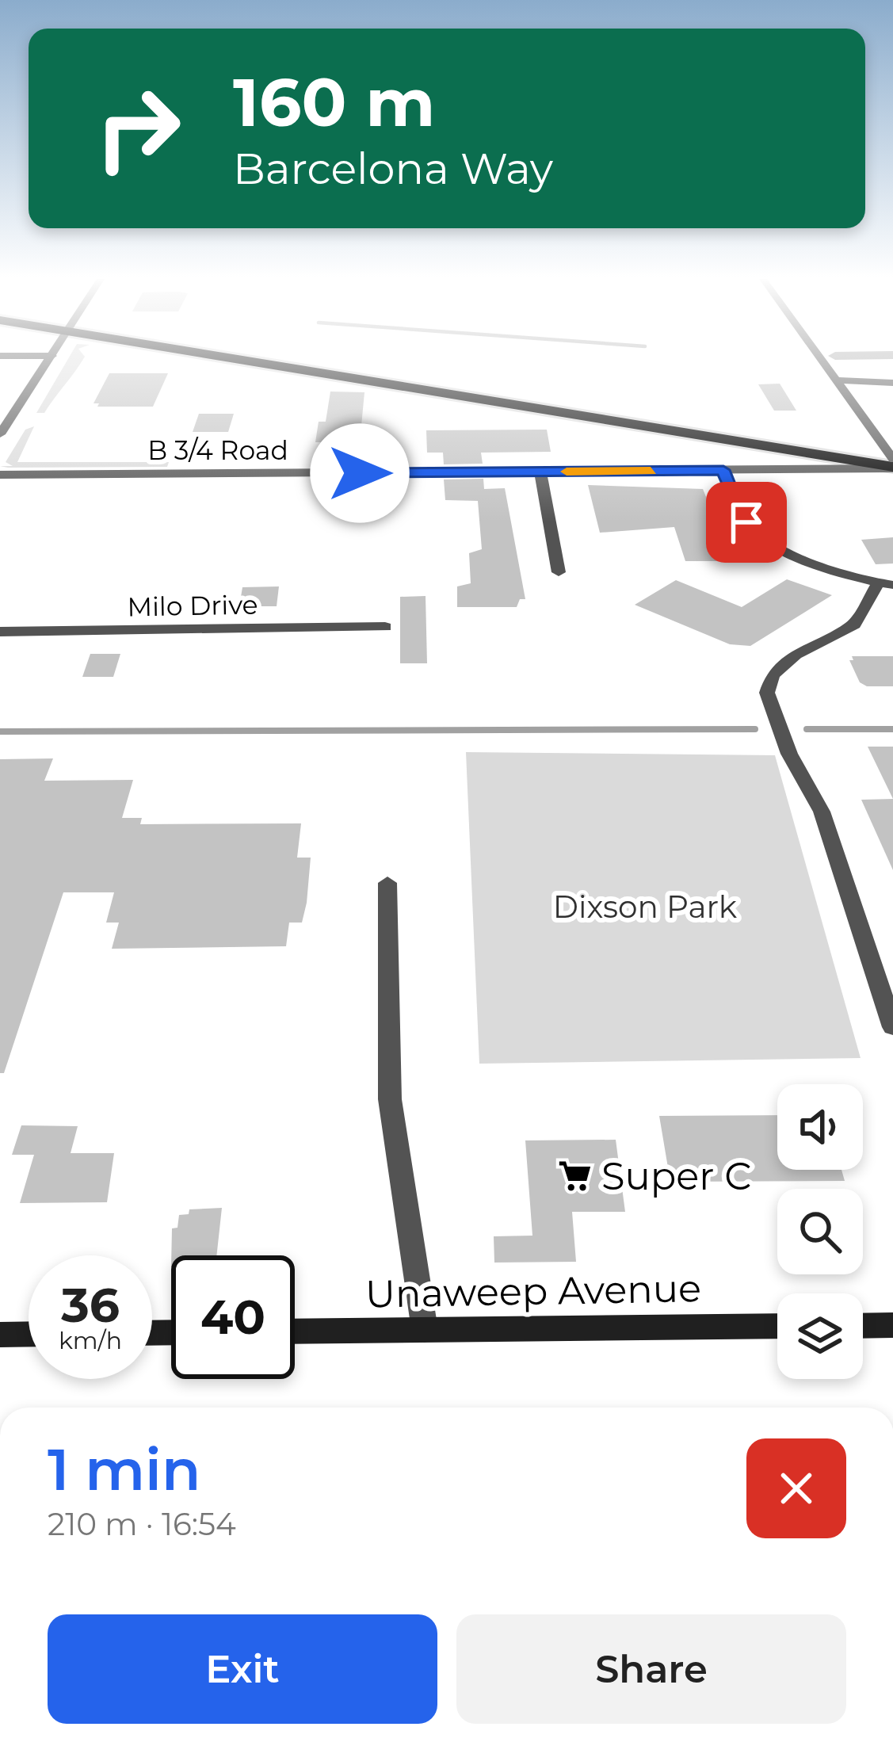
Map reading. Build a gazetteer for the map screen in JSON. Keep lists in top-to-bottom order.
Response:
{
  "streets": {
    "main road": ["Unaweep Avenue"],
    "street": ["B 3/4 Road", "Milo Drive"]
  },
  "parks": ["Dixson Park"],
  "places": {
    "supermarket": ["Super C"]
  },
  "page": {
    "turn": ["160 m", "Barcelona Way"],
    "speed": "36 km/h",
    "limit": "40",
    "heading": ["1 min", "210 m · 16:54"],
    "buttons": ["Exit", "Share"]
  }
}
